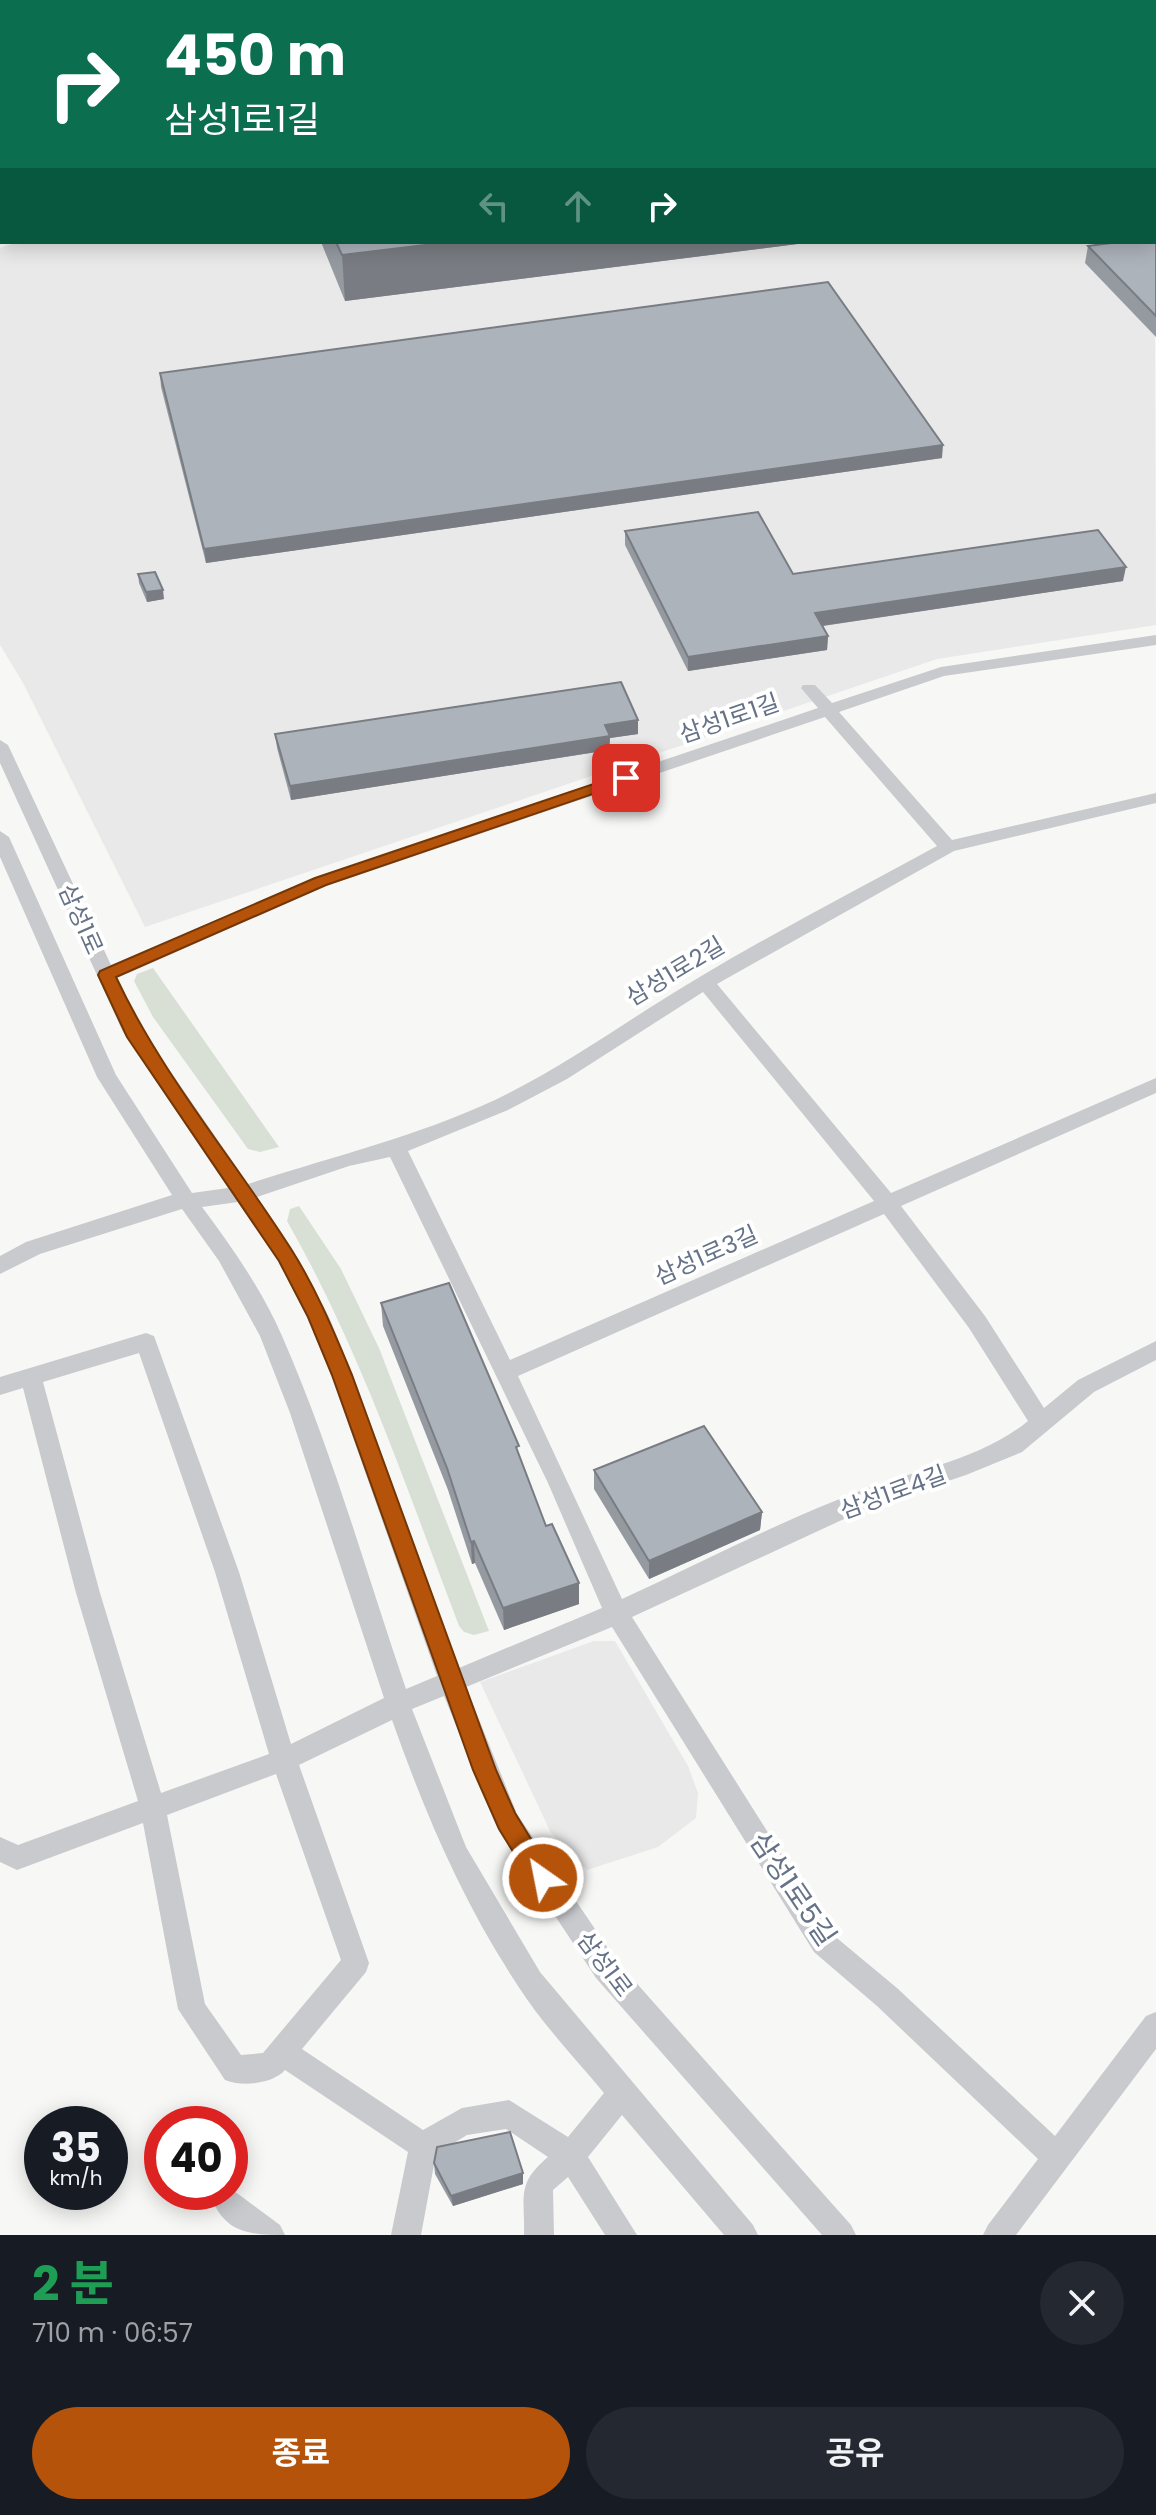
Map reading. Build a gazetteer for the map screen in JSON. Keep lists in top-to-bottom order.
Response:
{
  "streets": {
    "street": [
      "삼성1로1길",
      "삼성1로",
      "삼성1로2길",
      "삼성1로3길",
      "삼성1로4길",
      "삼성1로5길"
    ]
  },
  "crossings": [
    ["삼성1로1길", "삼성1로"],
    ["삼성1로", "삼성1로2길"],
    ["삼성1로", "삼성1로4길"],
    ["삼성1로4길", "삼성1로5길"]
  ],
  "page": {
    "turn": ["450 m", "삼성1로1길"],
    "speed": "35 km/h",
    "limit": "40",
    "heading": ["2 분", "710 m · 06:57"],
    "buttons": ["종료", "공유"]
  }
}
